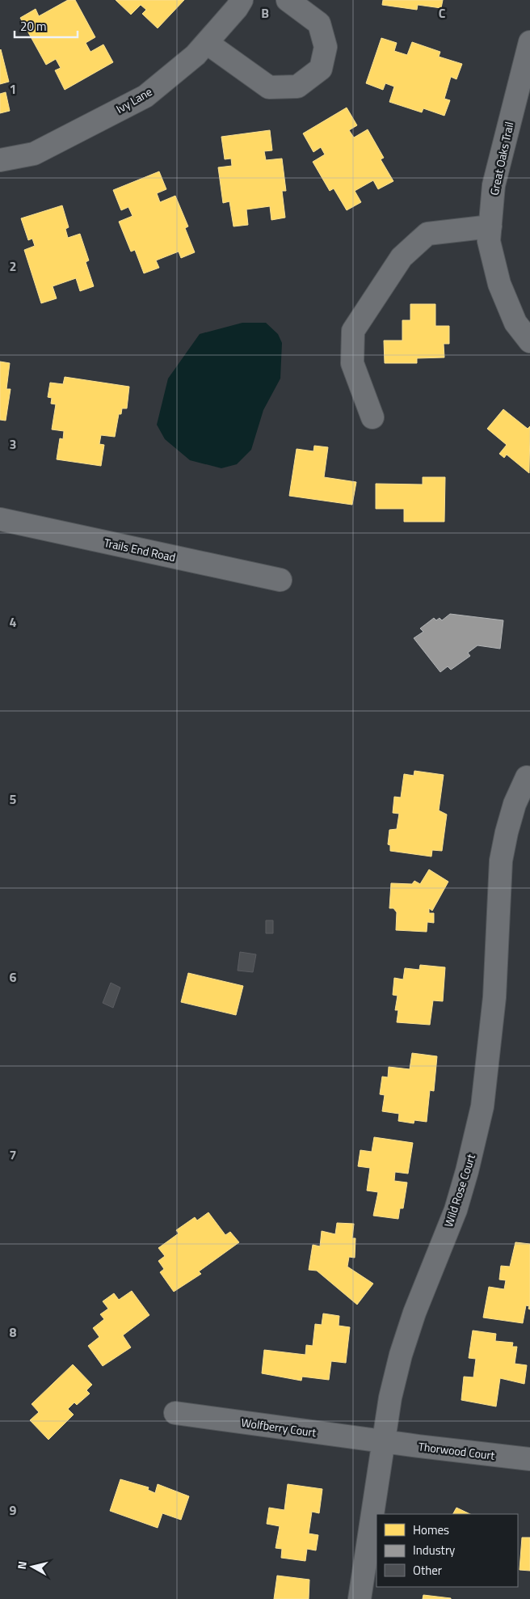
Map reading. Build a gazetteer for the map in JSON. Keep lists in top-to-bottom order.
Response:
{
  "streets": {
    "street": [
      "Ivy Lane",
      "Great Oaks Trail",
      "Trails End Road",
      "Wild Rose Court",
      "Wolfberry Court",
      "Thorwood Court"
    ]
  },
  "crossings": [
    ["Wild Rose Court", "Wolfberry Court"],
    ["Wild Rose Court", "Thorwood Court"],
    ["Wolfberry Court", "Thorwood Court"]
  ],
  "legend": ["Homes", "Industry", "Other"],
  "scale_bar": "20 m",
  "north": "left",
  "grid": {
    "columns": ["B", "C"],
    "rows": [
      "1",
      "2",
      "3",
      "4",
      "5",
      "6",
      "7",
      "8",
      "9"
    ]
  }
}
